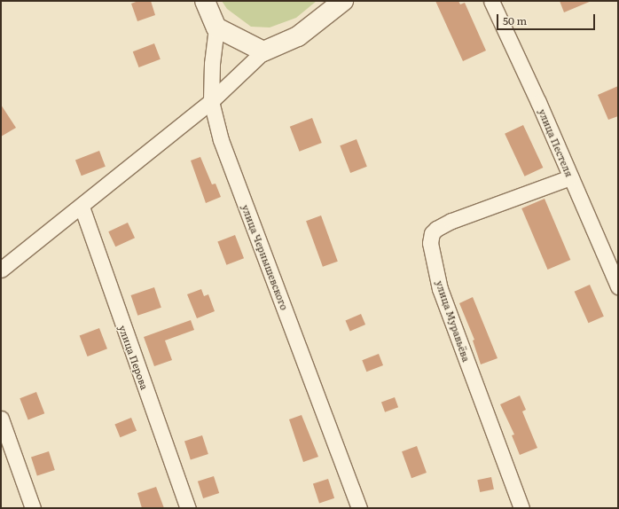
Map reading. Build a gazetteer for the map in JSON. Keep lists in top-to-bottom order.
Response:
{
  "streets": {
    "main road": ["улица Чернышевского"],
    "street": ["улица Пестеля", "улица Муравьёва", "улица Перова"]
  },
  "crossings": [
    ["улица Пестеля", "улица Муравьёва"]
  ],
  "scale_bar": "50 m"
}
